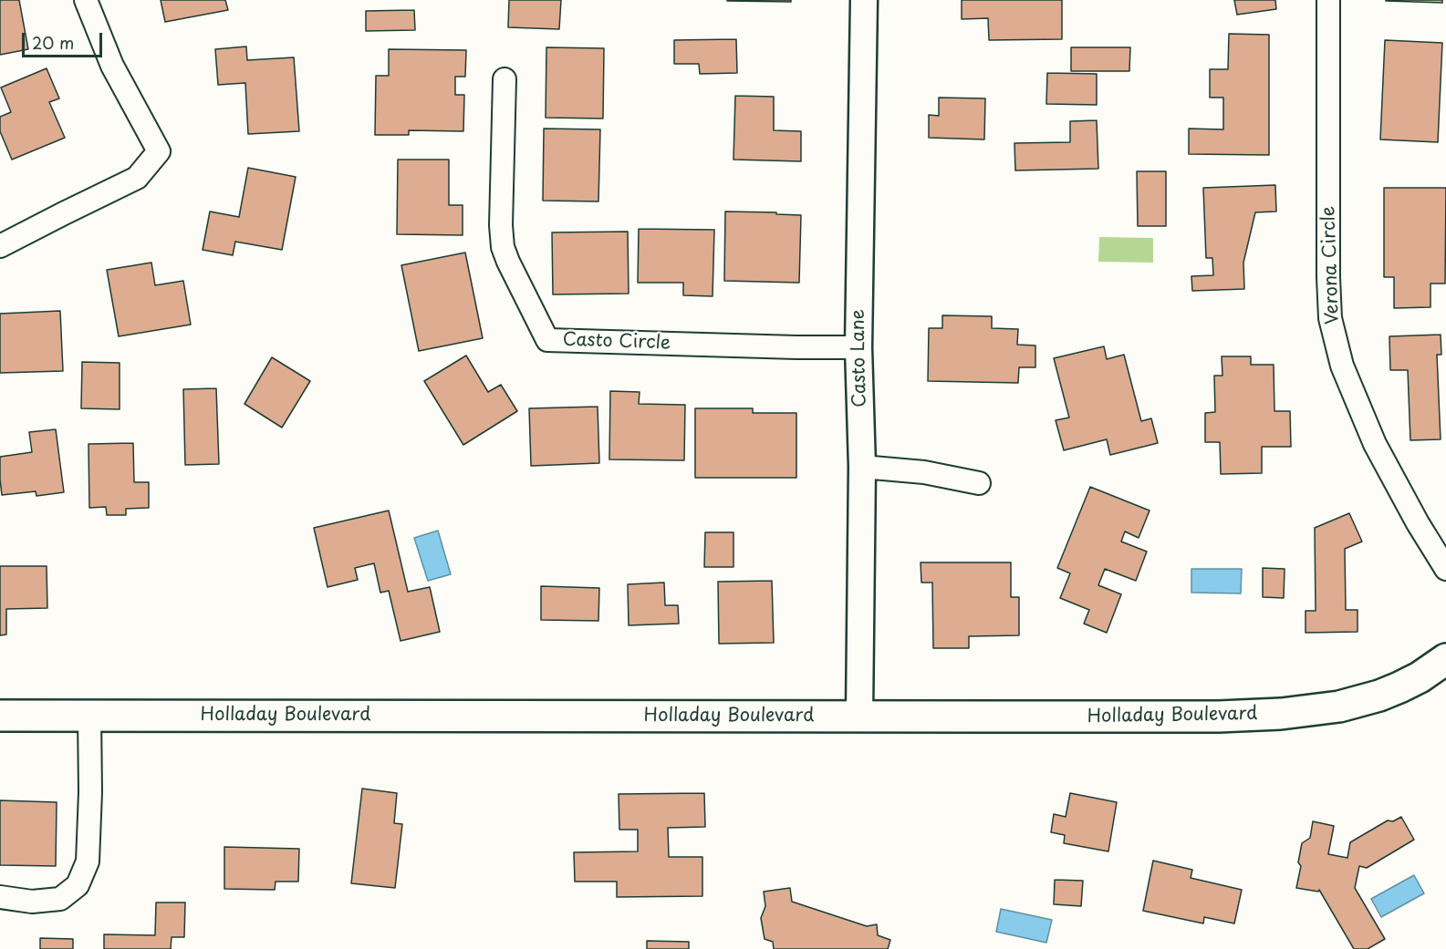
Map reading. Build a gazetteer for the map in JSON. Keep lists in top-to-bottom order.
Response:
{
  "streets": {
    "main road": ["Holladay Boulevard"],
    "street": ["Verona Circle", "Casto Circle", "Casto Lane"]
  },
  "crossings": [
    ["Casto Circle", "Casto Lane"],
    ["Casto Lane", "Holladay Boulevard"]
  ],
  "scale_bar": "20 m"
}
